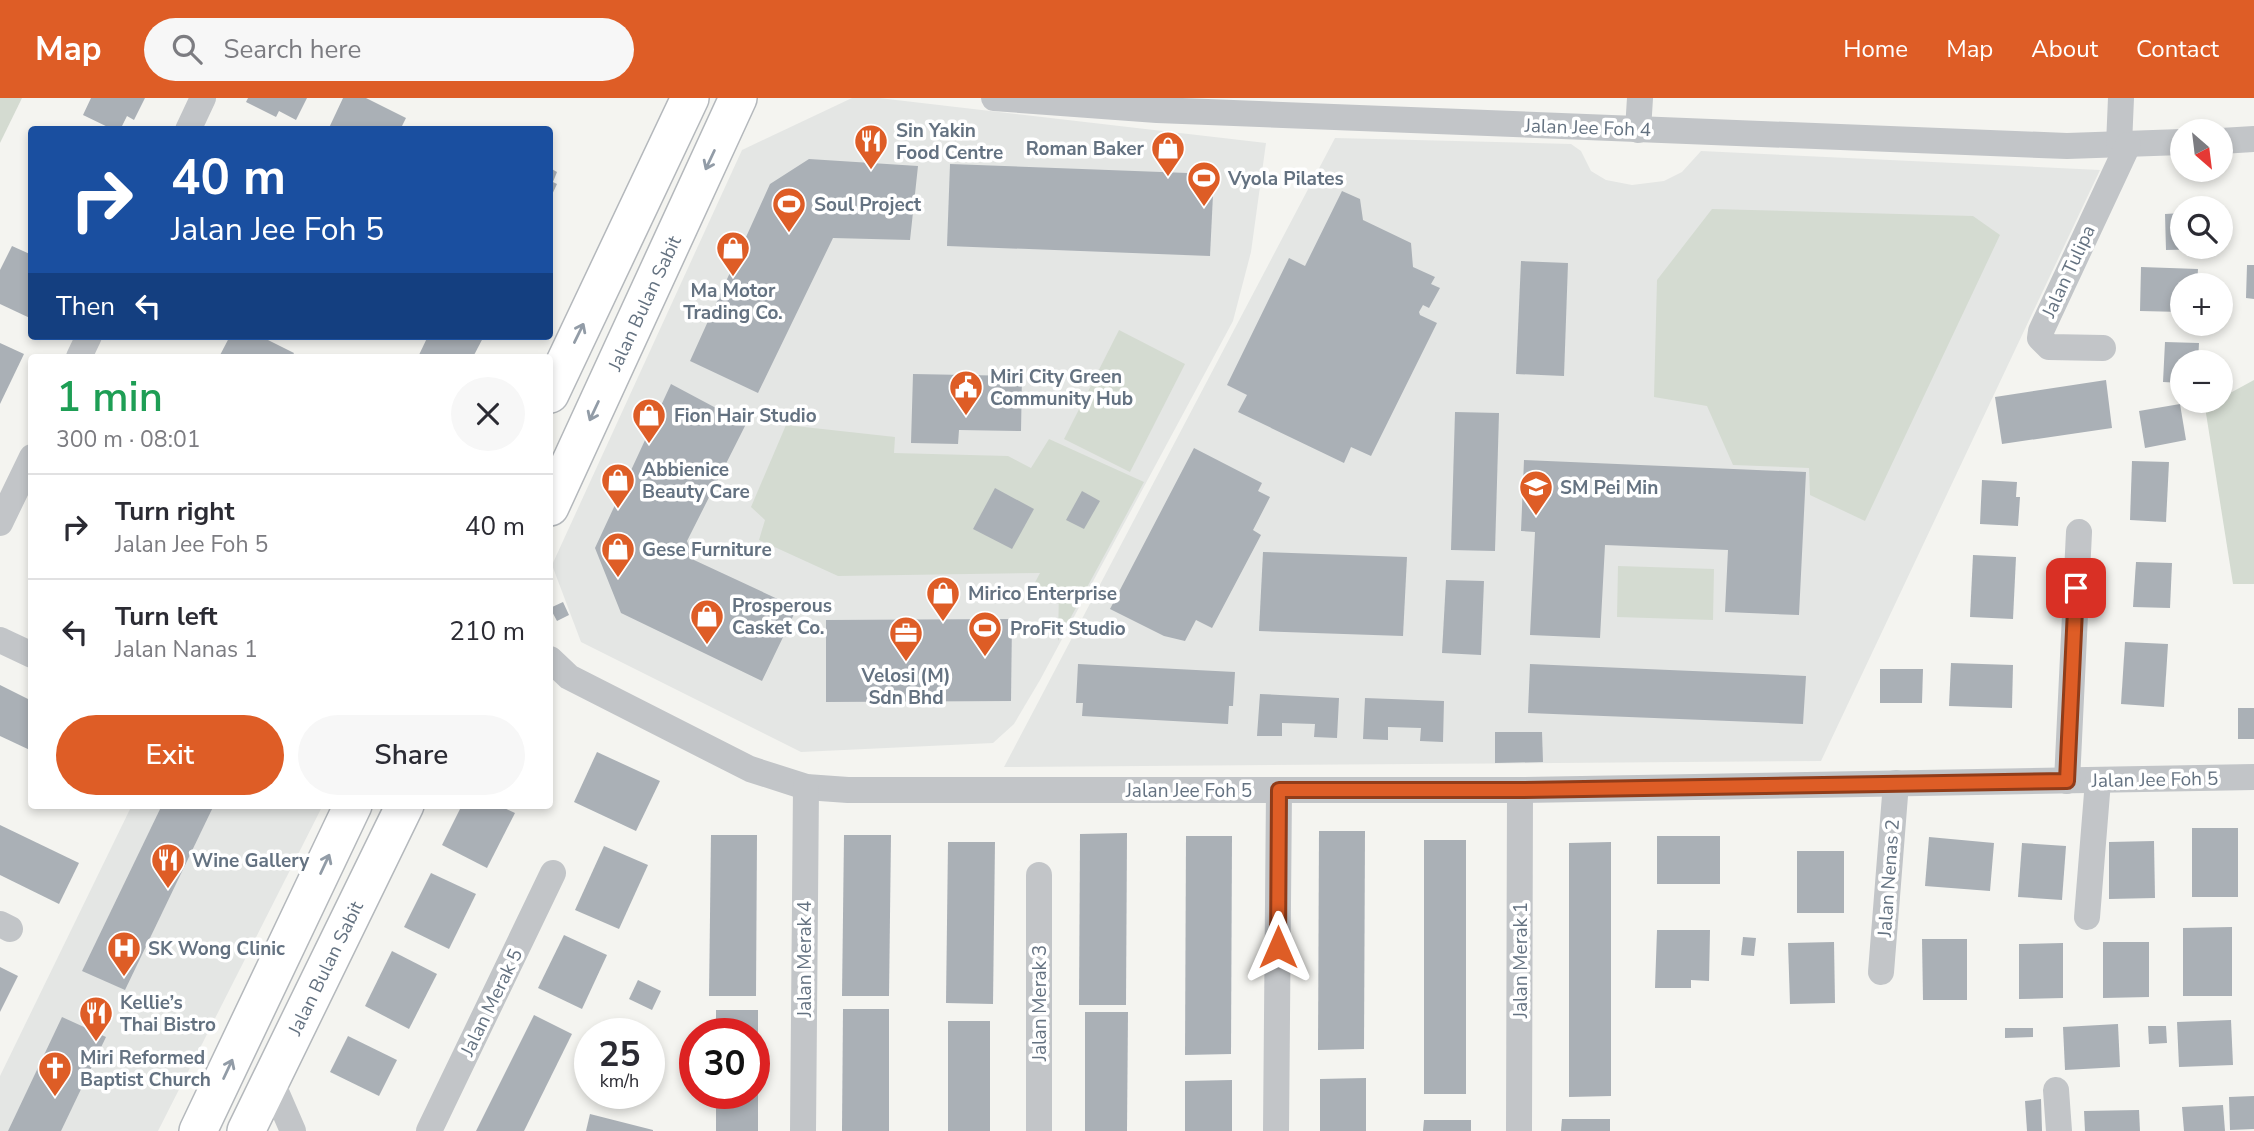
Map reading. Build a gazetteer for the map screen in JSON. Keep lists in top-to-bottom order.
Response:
{
  "streets": {
    "main road": ["Jalan Bulan Sabit"],
    "street": [
      "Jalan Jee Foh 4",
      "Jalan Tulipa",
      "Jalan Jee Foh 5",
      "Jalan Nenas 2",
      "Jalan Merak 4",
      "Jalan Merak 1",
      "Jalan Merak 5",
      "Jalan Merak 3"
    ]
  },
  "crossings": [
    ["Jalan Jee Foh 4", "Jalan Tulipa"],
    ["Jalan Jee Foh 5", "Jalan Nenas 2"],
    ["Jalan Jee Foh 5", "Jalan Merak 4"],
    ["Jalan Jee Foh 5", "Jalan Merak 1"]
  ],
  "places": {
    "restaurant": ["Sin Yakin Food Centre", "Wine Gallery", "Kellie’s Thai Bistro"],
    "shop": [
      "Roman Baker",
      "Ma Motor Trading Co.",
      "Fion Hair Studio",
      "Abbienice Beauty Care",
      "Gese Furniture",
      "Mirico Enterprise",
      "Prosperous Casket Co."
    ],
    "sports": ["Vyola Pilates", "Soul Project", "ProFit Studio"],
    "public building": ["Miri City Green Community Hub"],
    "school or university": ["SM Pei Min"],
    "office": ["Velosi (M) Sdn Bhd"],
    "hospital": ["SK Wong Clinic"],
    "church": ["Miri Reformed Baptist Church"]
  },
  "north": "bottom right",
  "page": {
    "header": "Map",
    "search": "Search here",
    "nav": [
      "Home",
      "Map",
      "About",
      "Contact"
    ],
    "map_buttons": ["+", "−"],
    "turn": ["40 m", "Jalan Jee Foh 5"],
    "then": "Then",
    "heading": ["1 min", "300 m · 08:01"],
    "list": [
      {
        "name": "Turn right",
        "note": "Jalan Jee Foh 5",
        "value": "40 m"
      },
      {
        "name": "Turn left",
        "note": "Jalan Nanas 1",
        "value": "210 m"
      }
    ],
    "buttons": ["Exit", "Share"],
    "speed": "25 km/h",
    "limit": "30"
  }
}
